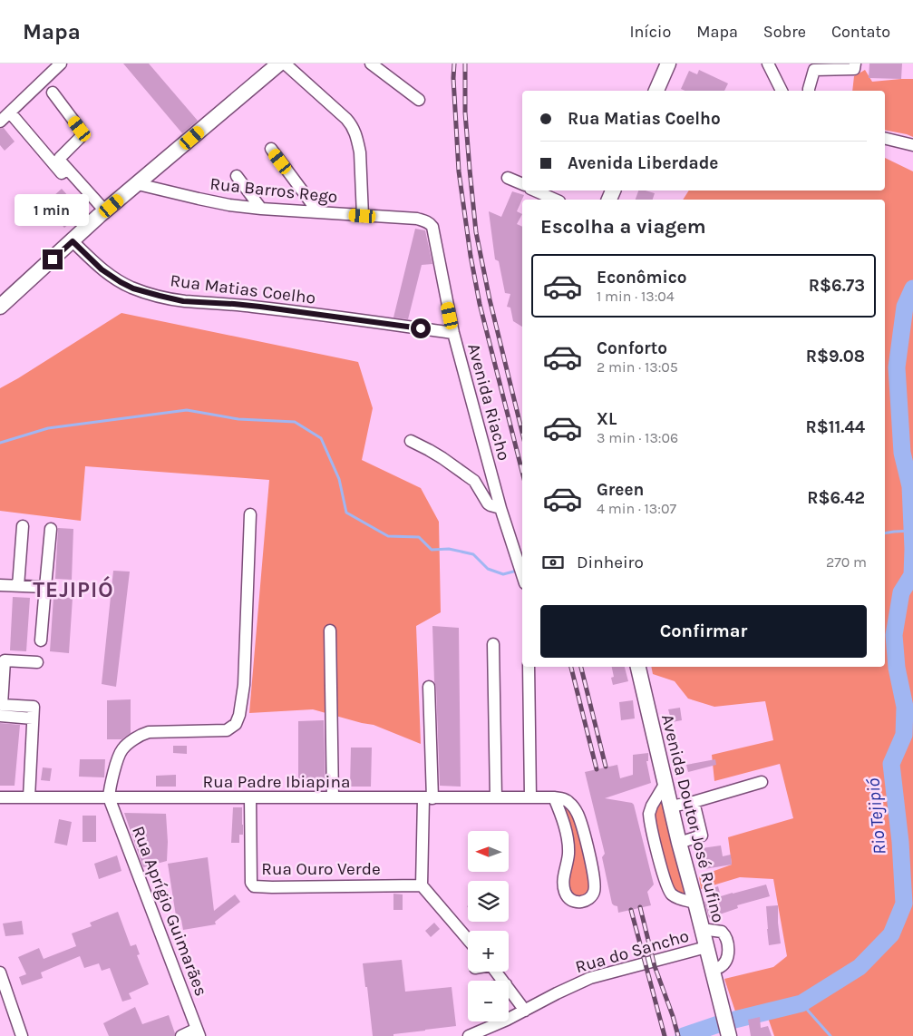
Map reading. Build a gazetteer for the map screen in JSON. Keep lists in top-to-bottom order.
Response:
{
  "streets": {
    "main road": ["Avenida Doutor José Rufino"],
    "street": [
      "Rua Barros Rego",
      "Rua Matias Coelho",
      "Avenida Riacho",
      "Rua Padre Ibiapina",
      "Rua Ouro Verde",
      "Rua Aprígio Guimarães",
      "Rua do Sancho"
    ]
  },
  "crossings": [
    ["Rua Barros Rego", "Avenida Riacho"],
    ["Rua Matias Coelho", "Avenida Riacho"],
    ["Rua Padre Ibiapina", "Rua Ouro Verde"],
    ["Rua Padre Ibiapina", "Rua Aprígio Guimarães"],
    ["Avenida Doutor José Rufino", "Rua do Sancho"]
  ],
  "districts": ["TEJIPIÓ"],
  "water": ["Rio Tejipió"],
  "north": "left",
  "page": {
    "header": "Mapa",
    "nav": [
      "Início",
      "Mapa",
      "Sobre",
      "Contato"
    ],
    "banner": ["Rua Matias Coelho", "Avenida Liberdade"],
    "bubble": "1 min",
    "heading": "Escolha a viagem",
    "list": [
      {
        "name": "Econômico",
        "note": "1 min · 13:04",
        "value": "R$6.73"
      },
      {
        "name": "Conforto",
        "note": "2 min · 13:05",
        "value": "R$9.08"
      },
      {
        "name": "XL",
        "note": "3 min · 13:06",
        "value": "R$11.44"
      },
      {
        "name": "Green",
        "note": "4 min · 13:07",
        "value": "R$6.42"
      }
    ],
    "pay": ["Dinheiro", "270 m"],
    "buttons": "Confirmar",
    "map_buttons": ["+", "−"]
  }
}
